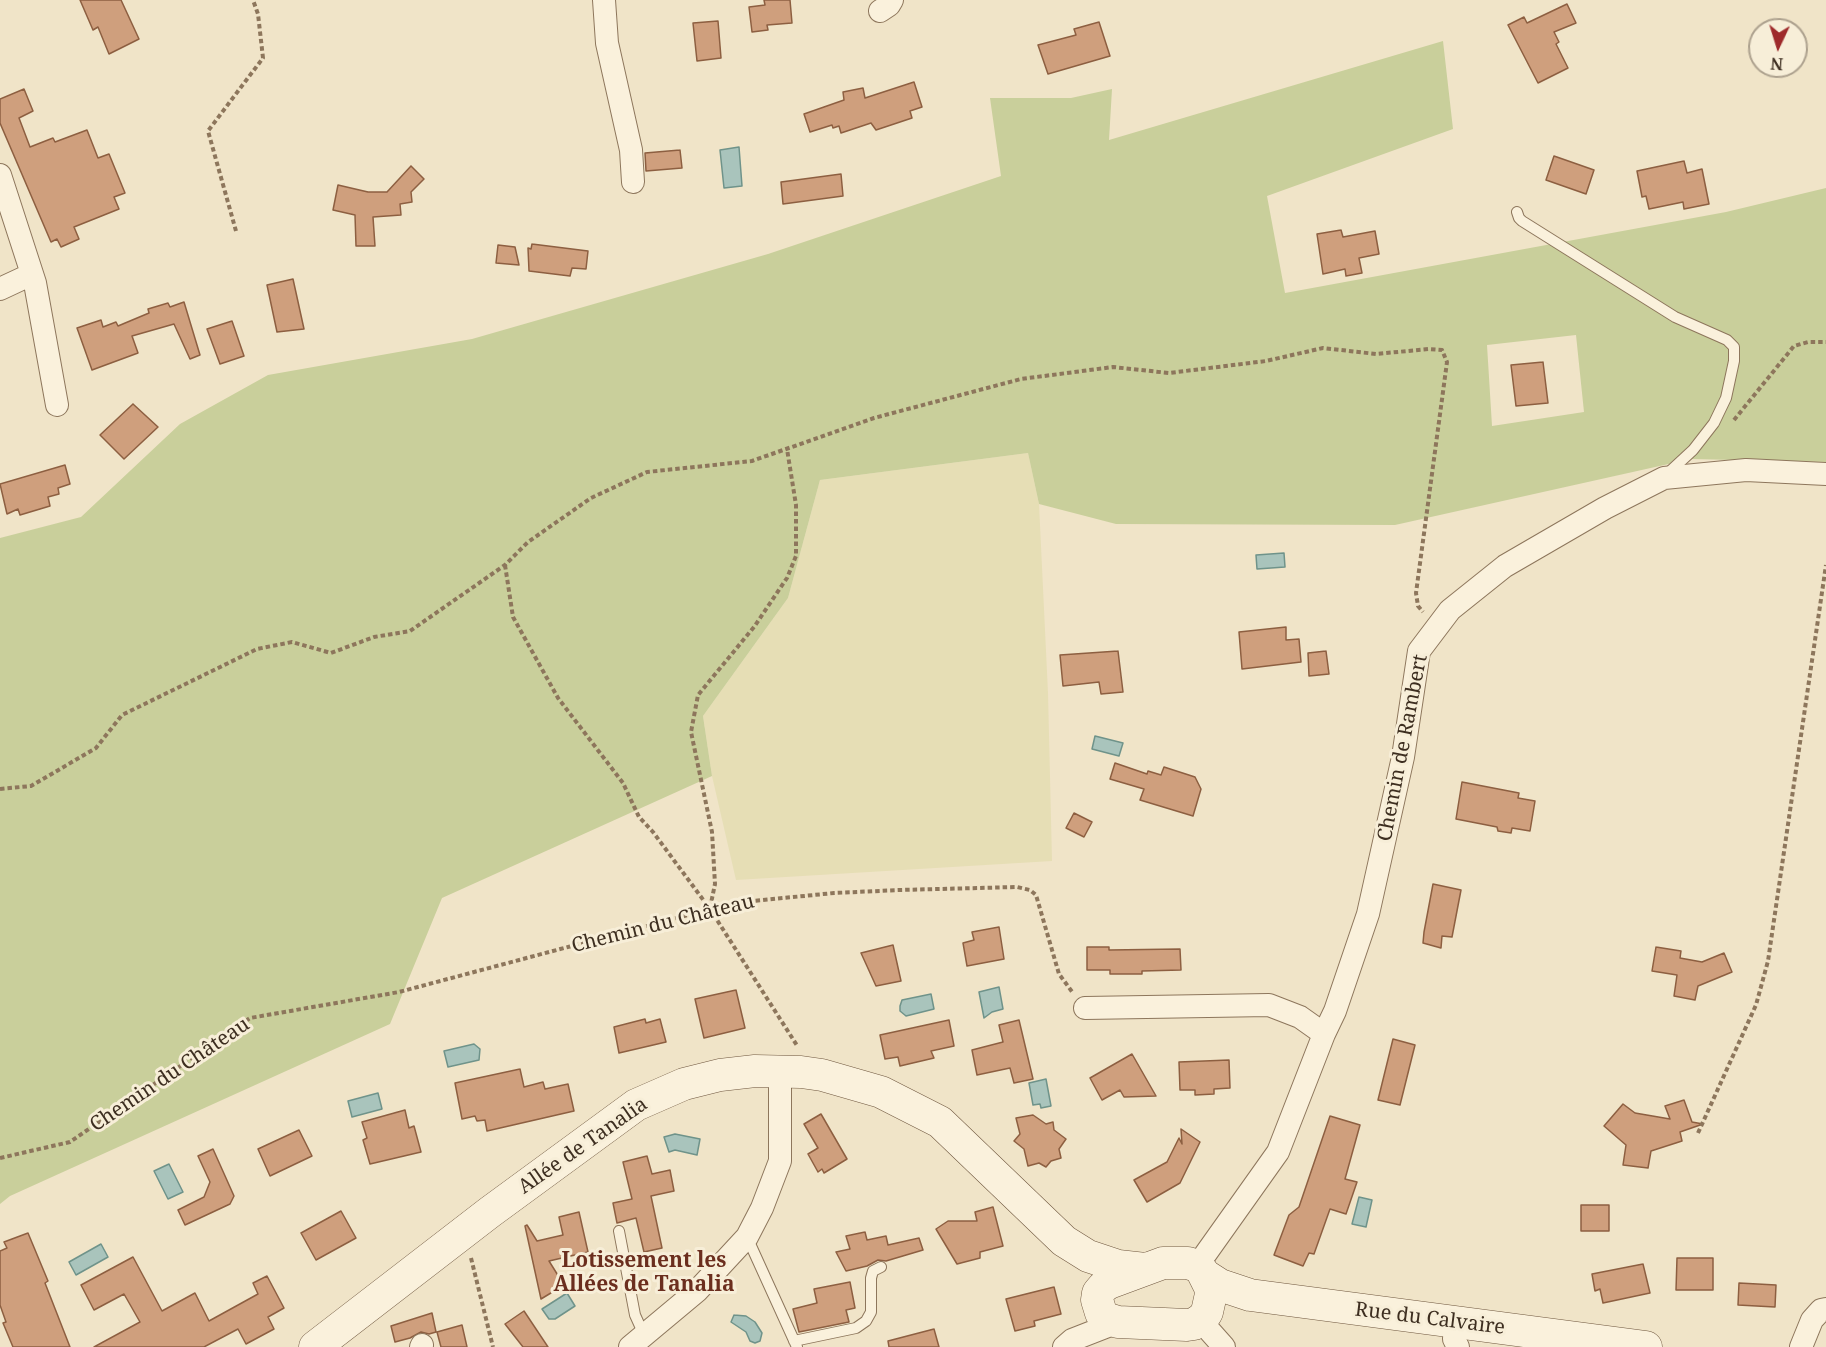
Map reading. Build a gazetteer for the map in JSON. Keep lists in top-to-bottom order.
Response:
{
  "streets": {
    "street": ["Chemin de Rambert", "Allée de Tanalia", "Rue du Calvaire"],
    "path": ["Chemin du Château"]
  },
  "crossings": [
    ["Chemin de Rambert", "Rue du Calvaire"]
  ],
  "districts": ["Lotissement les Allées de Tanalia"],
  "north": "bottom"
}
